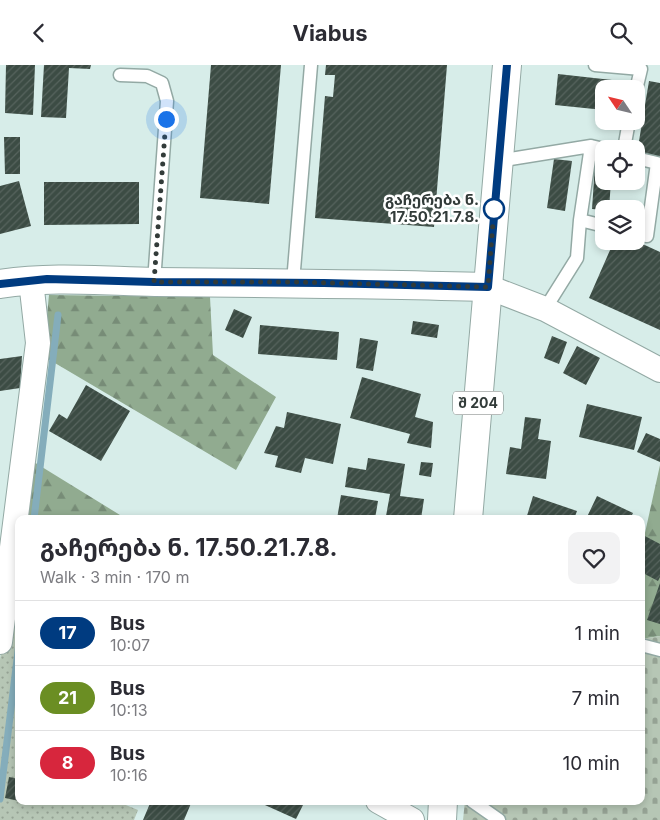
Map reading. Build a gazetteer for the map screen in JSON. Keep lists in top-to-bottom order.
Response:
{
  "streets": {
    "street": ["შ 204"]
  },
  "places": ["გაჩერება ნ. 17.50.21.7.8."],
  "lines": ["bus line 17"],
  "north": "top left",
  "page": {
    "header": "Viabus",
    "heading": ["გაჩერება ნ. 17.50.21.7.8.", "Walk · 3 min · 170 m"],
    "list": [
      {
        "mark": "17",
        "name": "Bus",
        "note": "10:07",
        "value": "1 min"
      },
      {
        "mark": "21",
        "name": "Bus",
        "note": "10:13",
        "value": "7 min"
      },
      {
        "mark": "8",
        "name": "Bus",
        "note": "10:16",
        "value": "10 min"
      }
    ]
  }
}
